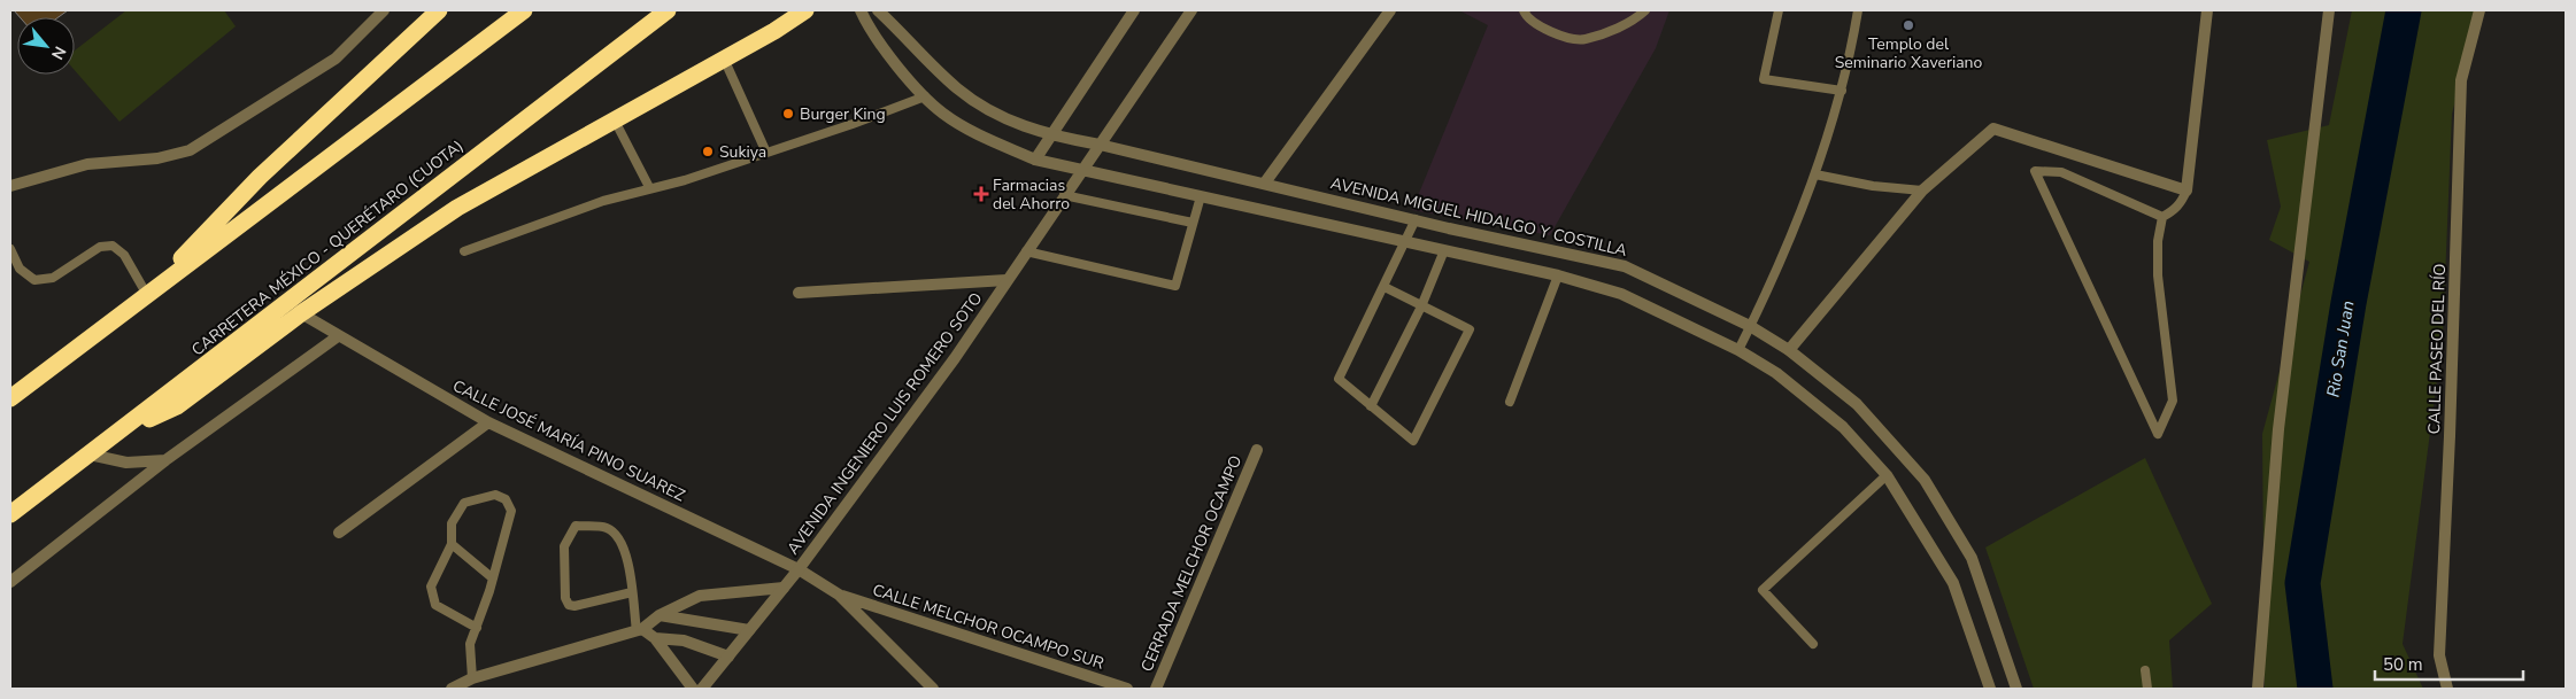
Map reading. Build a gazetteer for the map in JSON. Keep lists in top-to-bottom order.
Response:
{
  "streets": {
    "highway": ["CARRETERA MÉXICO - QUERÉTARO (CUOTA)"],
    "street": [
      "AVENIDA MIGUEL HIDALGO Y COSTILLA",
      "CALLE PASEO DEL RÍO",
      "AVENIDA INGENIERO LUIS ROMERO SOTO",
      "CALLE JOSÉ MARÍA PINO SUAREZ",
      "CERRADA MELCHOR OCAMPO",
      "CALLE MELCHOR OCAMPO SUR"
    ]
  },
  "crossings": [
    ["AVENIDA MIGUEL HIDALGO Y COSTILLA", "AVENIDA INGENIERO LUIS ROMERO SOTO"],
    ["AVENIDA INGENIERO LUIS ROMERO SOTO", "CALLE JOSÉ MARÍA PINO SUAREZ"],
    ["CALLE JOSÉ MARÍA PINO SUAREZ", "CALLE MELCHOR OCAMPO SUR"]
  ],
  "water": ["Rio San Juan"],
  "places": {
    "other": ["Templo del Seminario Xaveriano", "Burger King", "Sukiya"],
    "health": ["Farmacias del Ahorro"]
  },
  "scale_bar": "50 m",
  "north": "bottom right"
}
